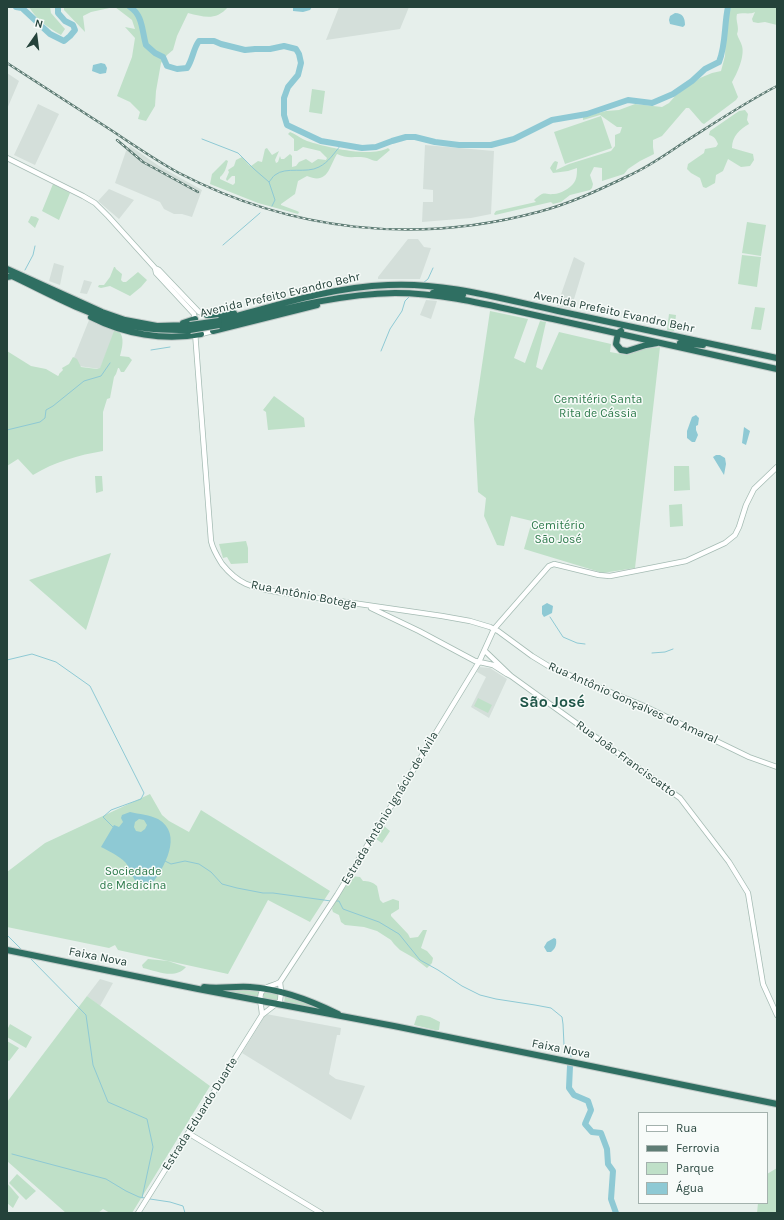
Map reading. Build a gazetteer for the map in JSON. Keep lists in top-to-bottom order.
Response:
{
  "streets": {
    "highway": ["Avenida Prefeito Evandro Behr", "Faixa Nova"],
    "street": [
      "Rua Antônio Botega",
      "Rua Antônio Gonçalves do Amaral",
      "Rua João Franciscatto",
      "Estrada Antônio Ignácio de Ávila",
      "Estrada Eduardo Duarte"
    ]
  },
  "crossings": [
    ["Avenida Prefeito Evandro Behr", "Rua Antônio Botega"],
    ["Rua Antônio Botega", "Rua Antônio Gonçalves do Amaral"],
    ["Rua Antônio Botega", "Rua João Franciscatto"],
    ["Rua Antônio Botega", "Estrada Antônio Ignácio de Ávila"],
    ["Rua Antônio Gonçalves do Amaral", "Estrada Antônio Ignácio de Ávila"],
    ["Rua João Franciscatto", "Estrada Antônio Ignácio de Ávila"],
    ["Faixa Nova", "Estrada Eduardo Duarte"]
  ],
  "districts": ["São José"],
  "parks": ["Cemitério Santa Rita de Cássia", "Cemitério São José", "Sociedade de Medicina"],
  "legend": [
    "Rua",
    "Ferrovia",
    "Parque",
    "Água"
  ],
  "north": "top"
}
